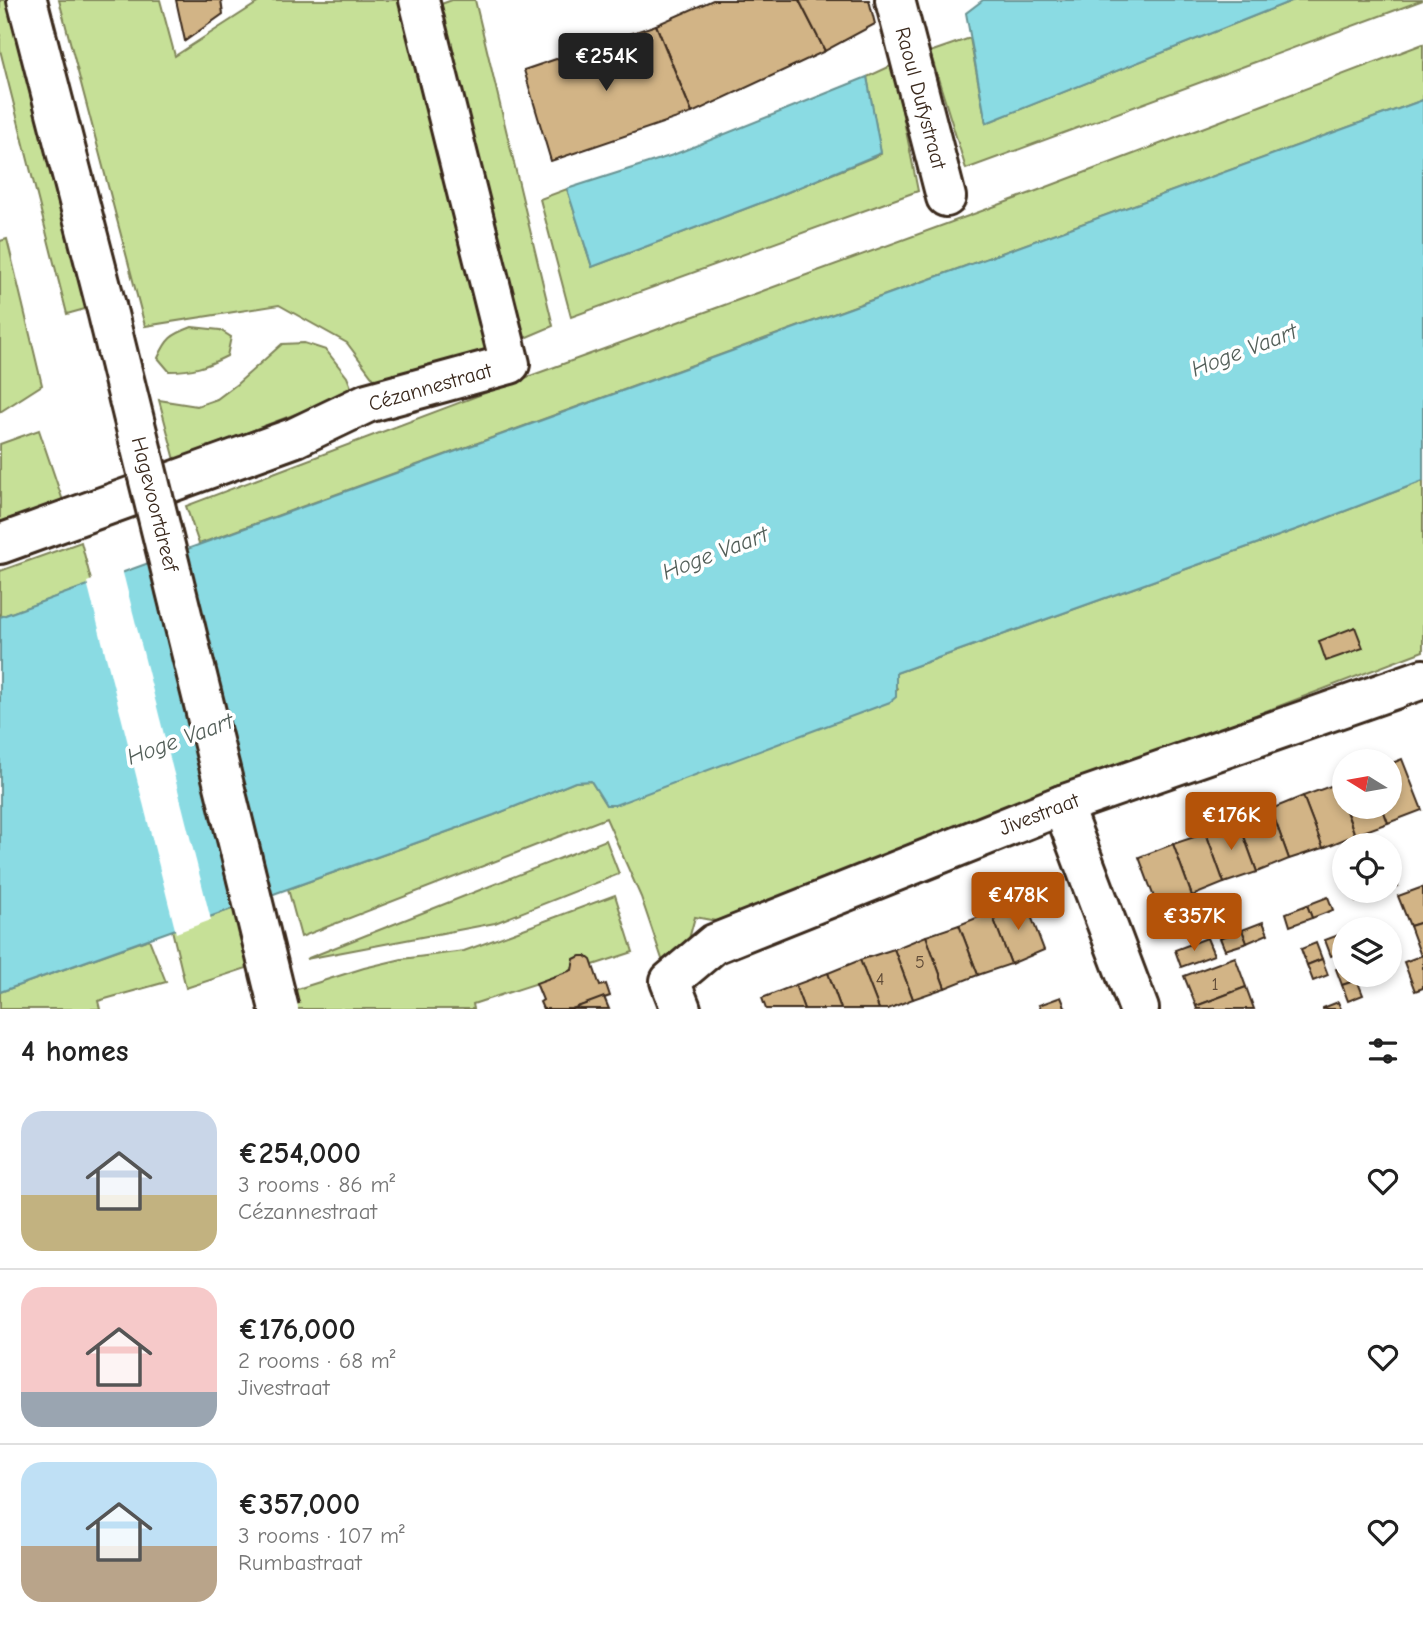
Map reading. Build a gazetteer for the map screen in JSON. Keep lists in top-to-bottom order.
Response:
{
  "streets": {
    "street": [
      "Raoul Dufystraat",
      "Cézannestraat",
      "Hagevoortdreef",
      "Jivestraat"
    ]
  },
  "water": ["Hoge Vaart"],
  "house_numbers": ["5", "4", "1"],
  "north": "left",
  "page": {
    "price": [
      "€254K",
      "€176K",
      "€478K",
      "€357K"
    ],
    "heading": "4 homes",
    "list": [
      {
        "name": "€254,000",
        "note": "3 rooms · 86 m² · Cézannestraat"
      },
      {
        "name": "€176,000",
        "note": "2 rooms · 68 m² · Jivestraat"
      },
      {
        "name": "€357,000",
        "note": "3 rooms · 107 m² · Rumbastraat"
      }
    ]
  }
}
